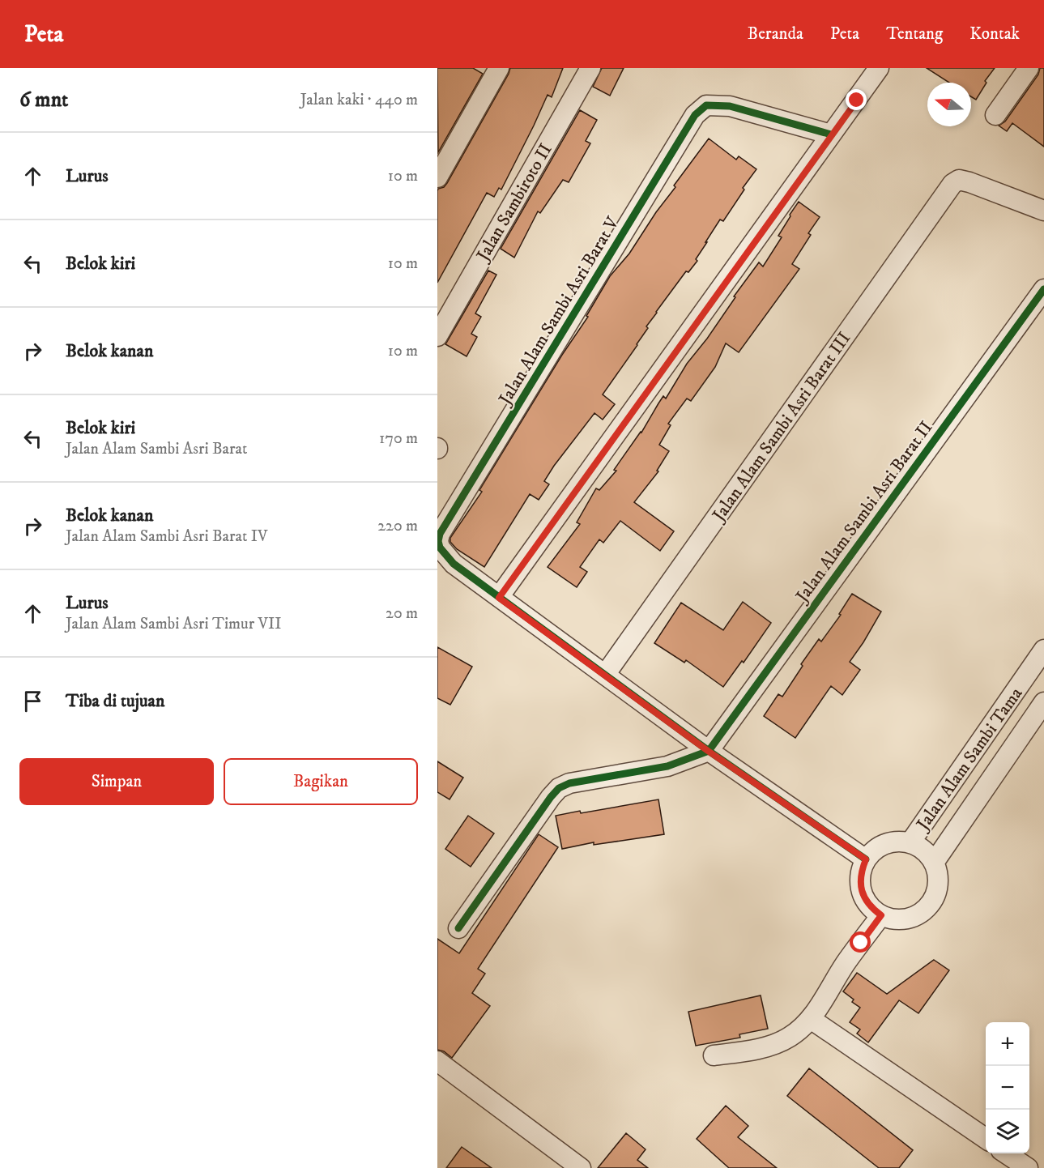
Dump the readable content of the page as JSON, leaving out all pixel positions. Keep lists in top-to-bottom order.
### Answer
{
  "streets": {
    "street": [
      "Jalan Sambiroto II",
      "Jalan Alam Sambi Asri Barat V",
      "Jalan Alam Sambi Asri Barat III",
      "Jalan Alam Sambi Asri Barat II",
      "Jalan Alam Sambi Tama"
    ]
  },
  "north": "left",
  "page": {
    "header": "Peta",
    "nav": [
      "Beranda",
      "Peta",
      "Tentang",
      "Kontak"
    ],
    "heading": ["6 mnt", "Jalan kaki · 440 m"],
    "list": [
      ["Lurus", "10 m"],
      ["Belok kiri", "10 m"],
      ["Belok kanan", "10 m"],
      ["Belok kiri", "Jalan Alam Sambi Asri Barat", "170 m"],
      ["Belok kanan", "Jalan Alam Sambi Asri Barat IV", "220 m"],
      ["Lurus", "Jalan Alam Sambi Asri Timur VII", "20 m"],
      "Tiba di tujuan"
    ],
    "buttons": ["Simpan", "Bagikan"],
    "map_buttons": ["+", "−"]
  }
}
